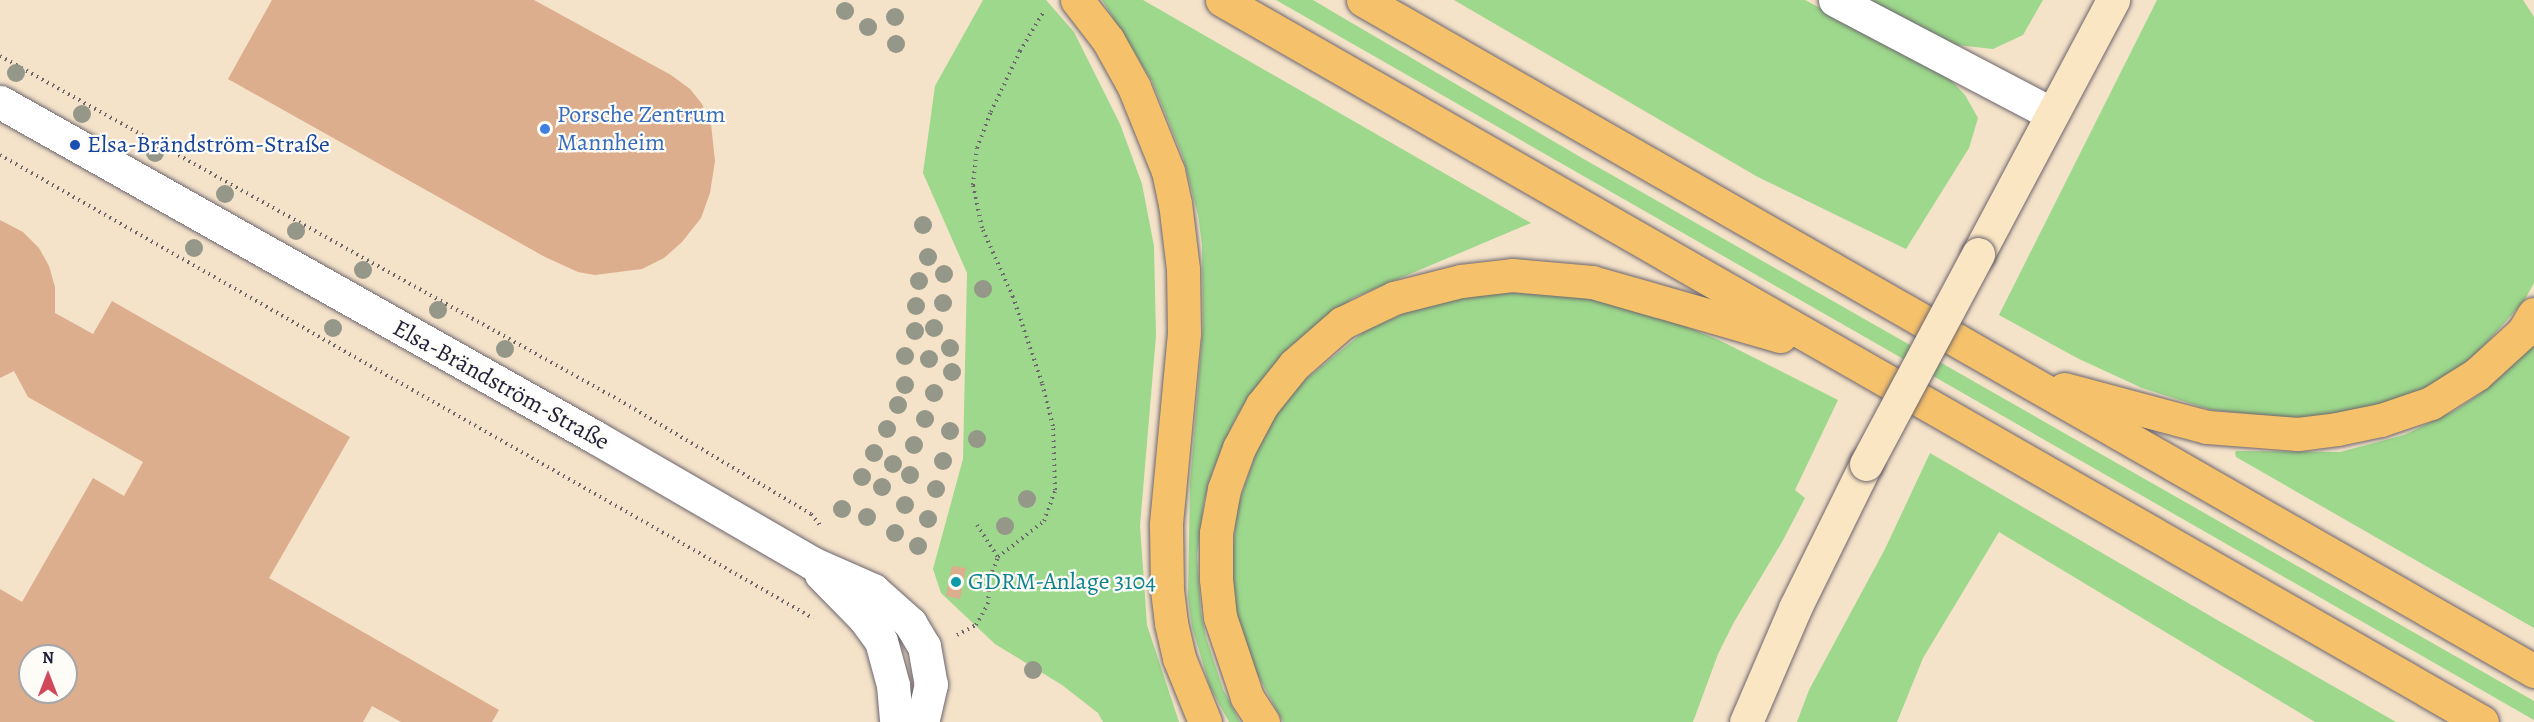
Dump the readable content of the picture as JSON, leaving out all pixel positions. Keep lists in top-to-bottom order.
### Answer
{
  "streets": {
    "street": ["Elsa-Brändström-Straße"]
  },
  "places": ["Porsche Zentrum Mannheim", "Elsa-Brändström-Straße", "GDRM-Anlage 3104"],
  "north": "top"
}
